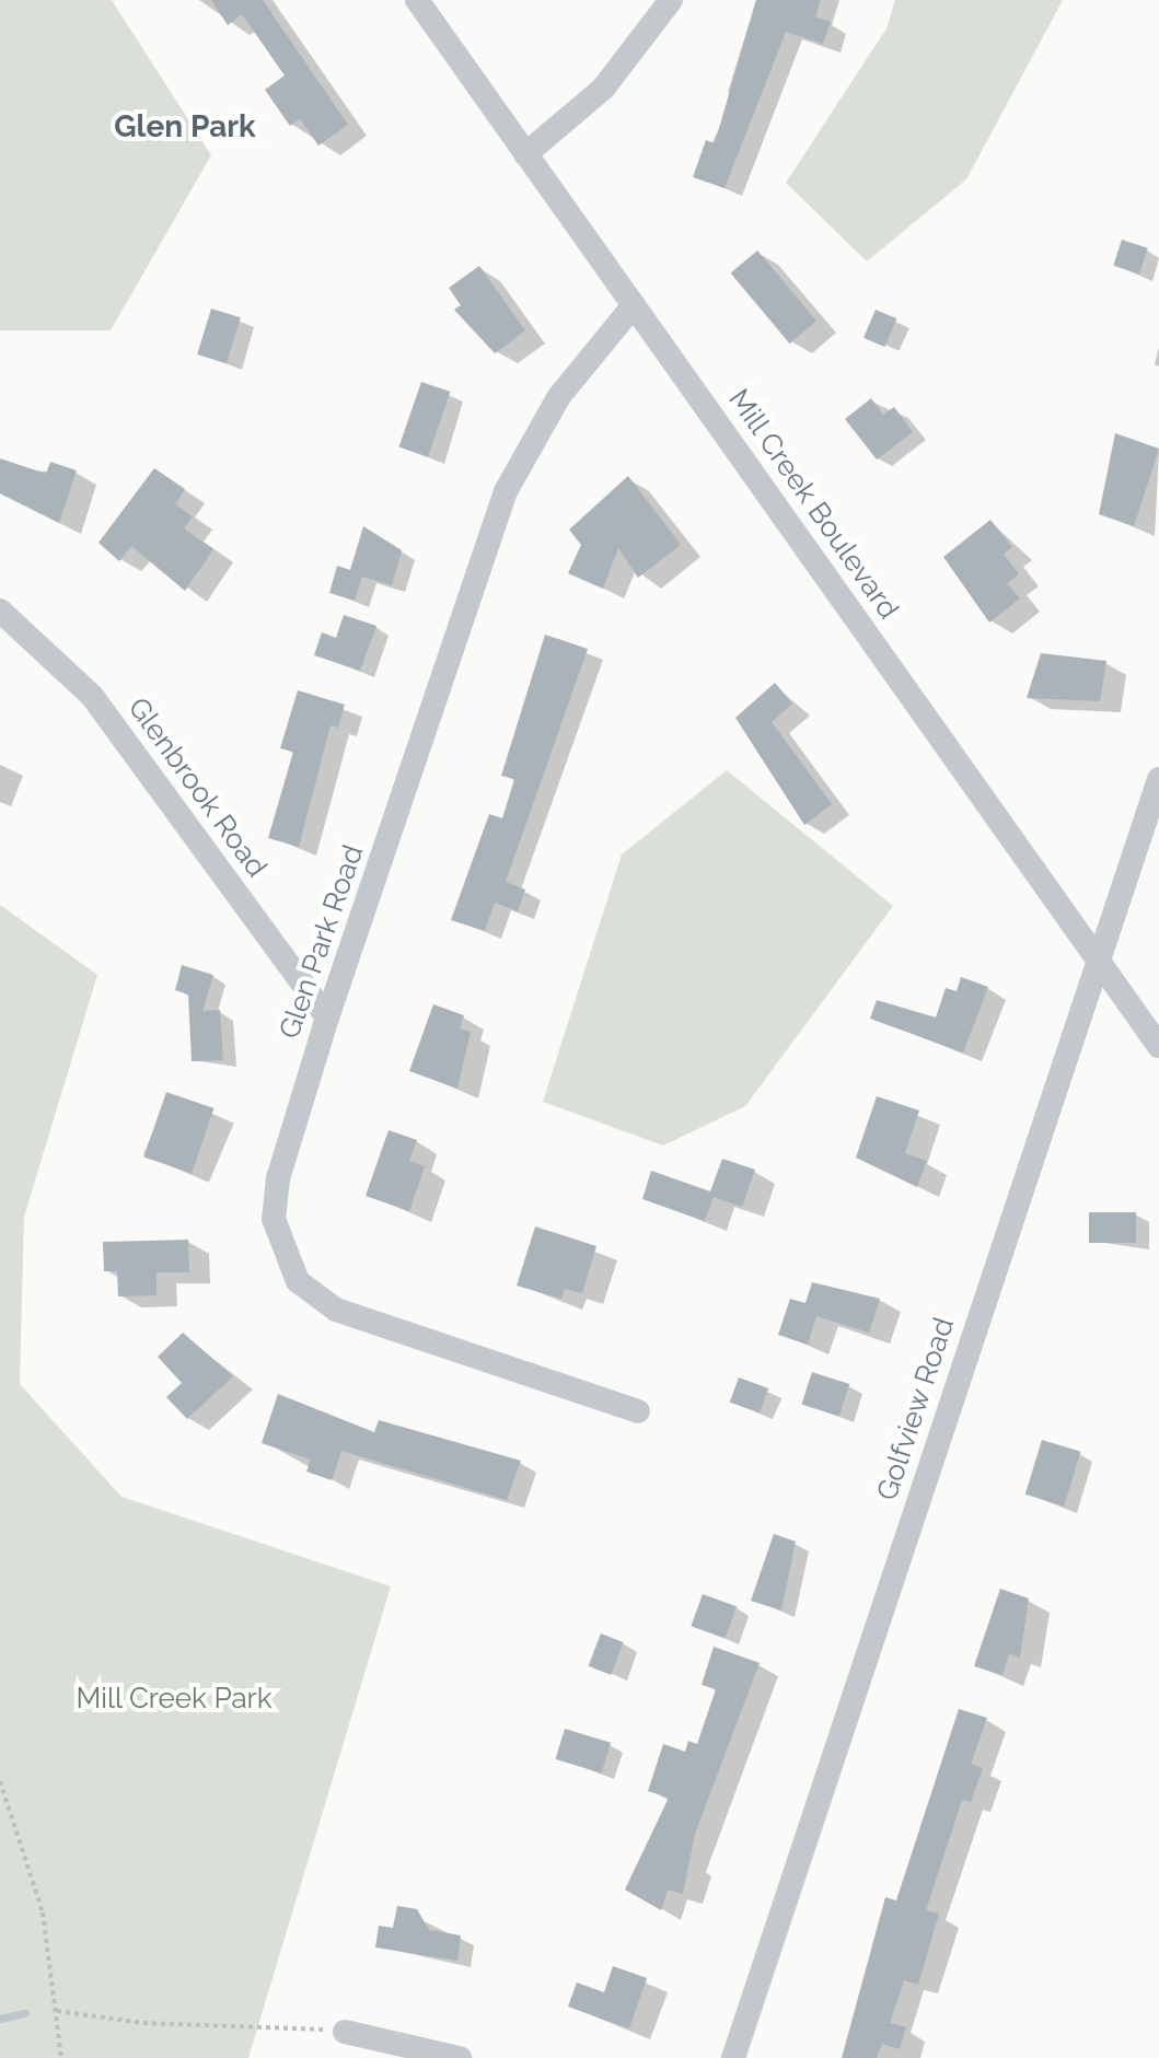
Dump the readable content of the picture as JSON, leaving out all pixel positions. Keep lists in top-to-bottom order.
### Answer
{
  "streets": {
    "street": [
      "Mill Creek Boulevard",
      "Glenbrook Road",
      "Glen Park Road",
      "Golfview Road"
    ]
  },
  "crossings": [
    ["Mill Creek Boulevard", "Glen Park Road"],
    ["Mill Creek Boulevard", "Golfview Road"],
    ["Glenbrook Road", "Glen Park Road"]
  ],
  "districts": ["Glen Park"],
  "parks": ["Mill Creek Park"]
}
